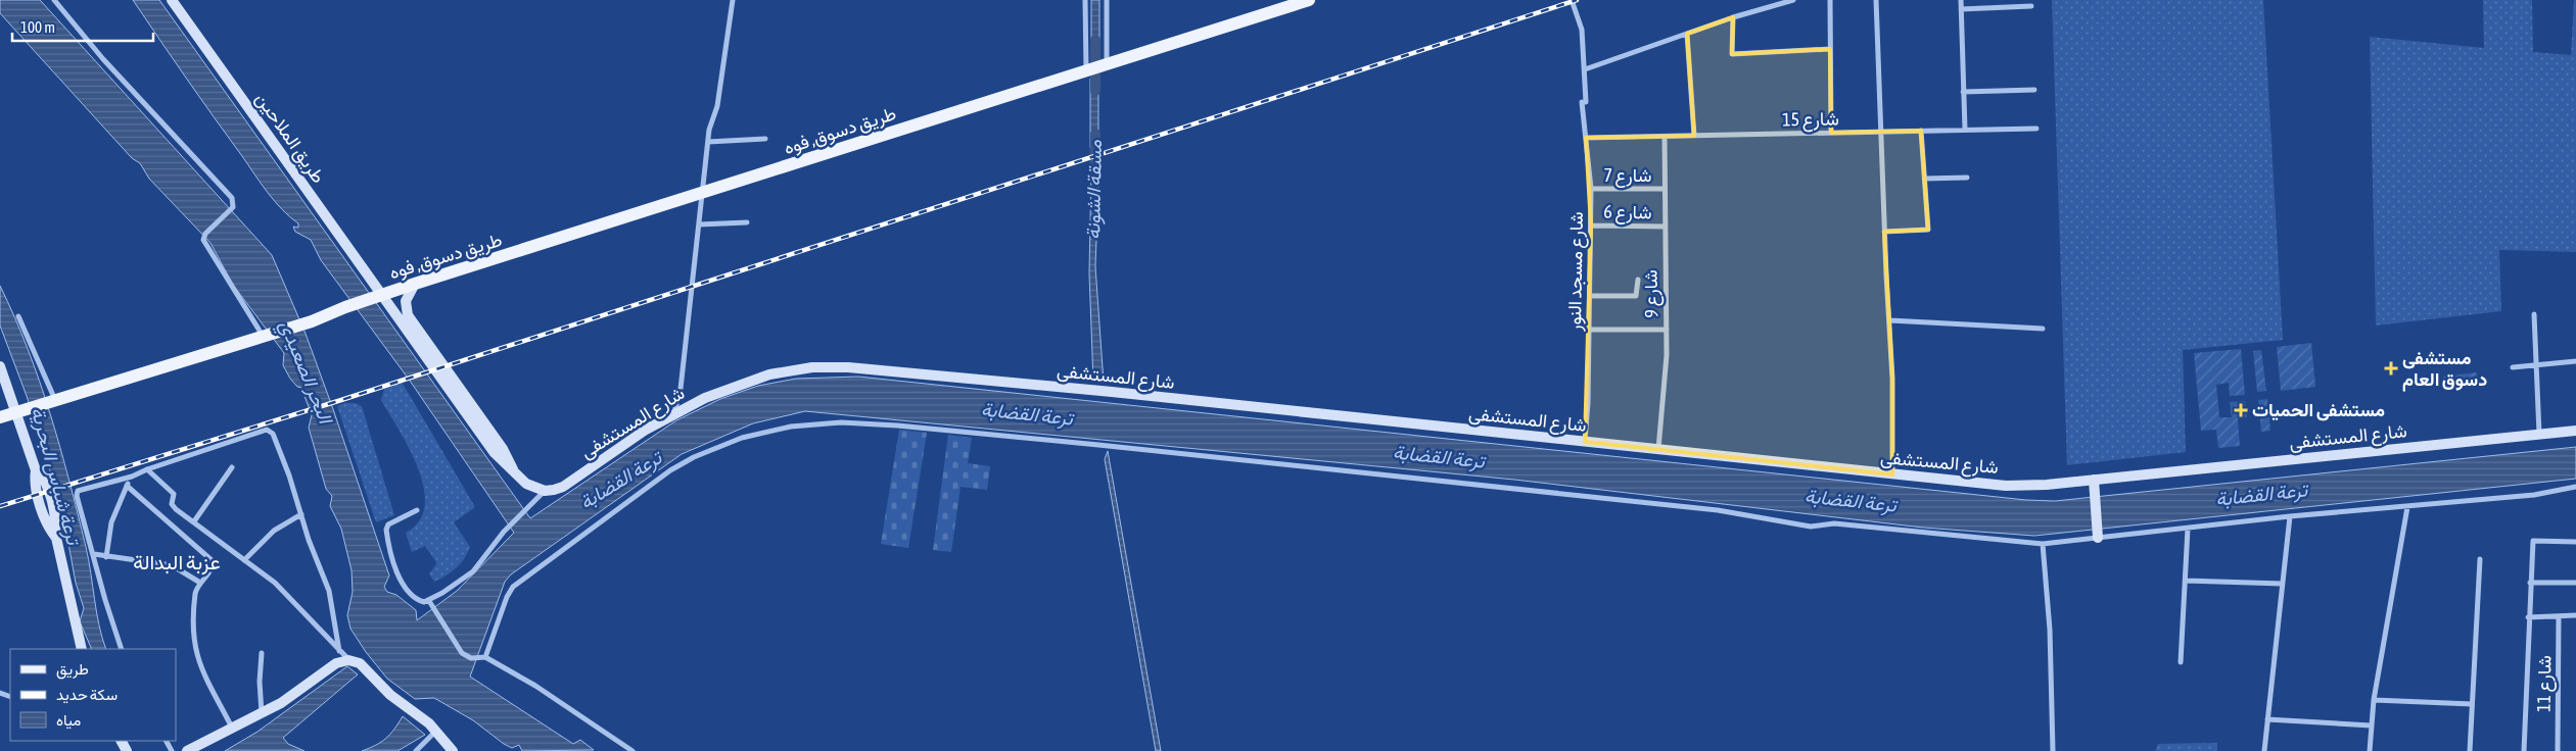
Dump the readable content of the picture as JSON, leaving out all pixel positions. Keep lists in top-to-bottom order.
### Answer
{
  "streets": {
    "main road": ["طريق دسوق, فوه", "طريق الملاحين", "شارع المستشفى"],
    "street": [
      "شارع 15",
      "شارع 7",
      "شارع 6",
      "شارع مسجد النور",
      "شارع 9",
      "شارع 11"
    ]
  },
  "crossings": [
    ["شارع 15", "شارع مسجد النور"],
    ["شارع 15", "شارع 9"],
    ["طريق دسوق, فوه", "طريق الملاحين"],
    ["شارع 7", "شارع مسجد النور"],
    ["شارع 7", "شارع 9"],
    ["شارع 6", "شارع مسجد النور"],
    ["شارع 6", "شارع 9"],
    ["شارع مسجد النور", "شارع المستشفى"],
    ["شارع 9", "شارع المستشفى"]
  ],
  "districts": ["عزبة البدالة"],
  "water": [
    "مسقة الشونة",
    "البحر الصعيدي",
    "ترعة القضابة",
    "ترعة شباس البحرية"
  ],
  "places": {
    "health": ["مستشفى دسوق العام", "مستشفى الحميات"]
  },
  "legend": ["طريق", "سكة حديد", "مياه"],
  "scale_bar": "100 m"
}
